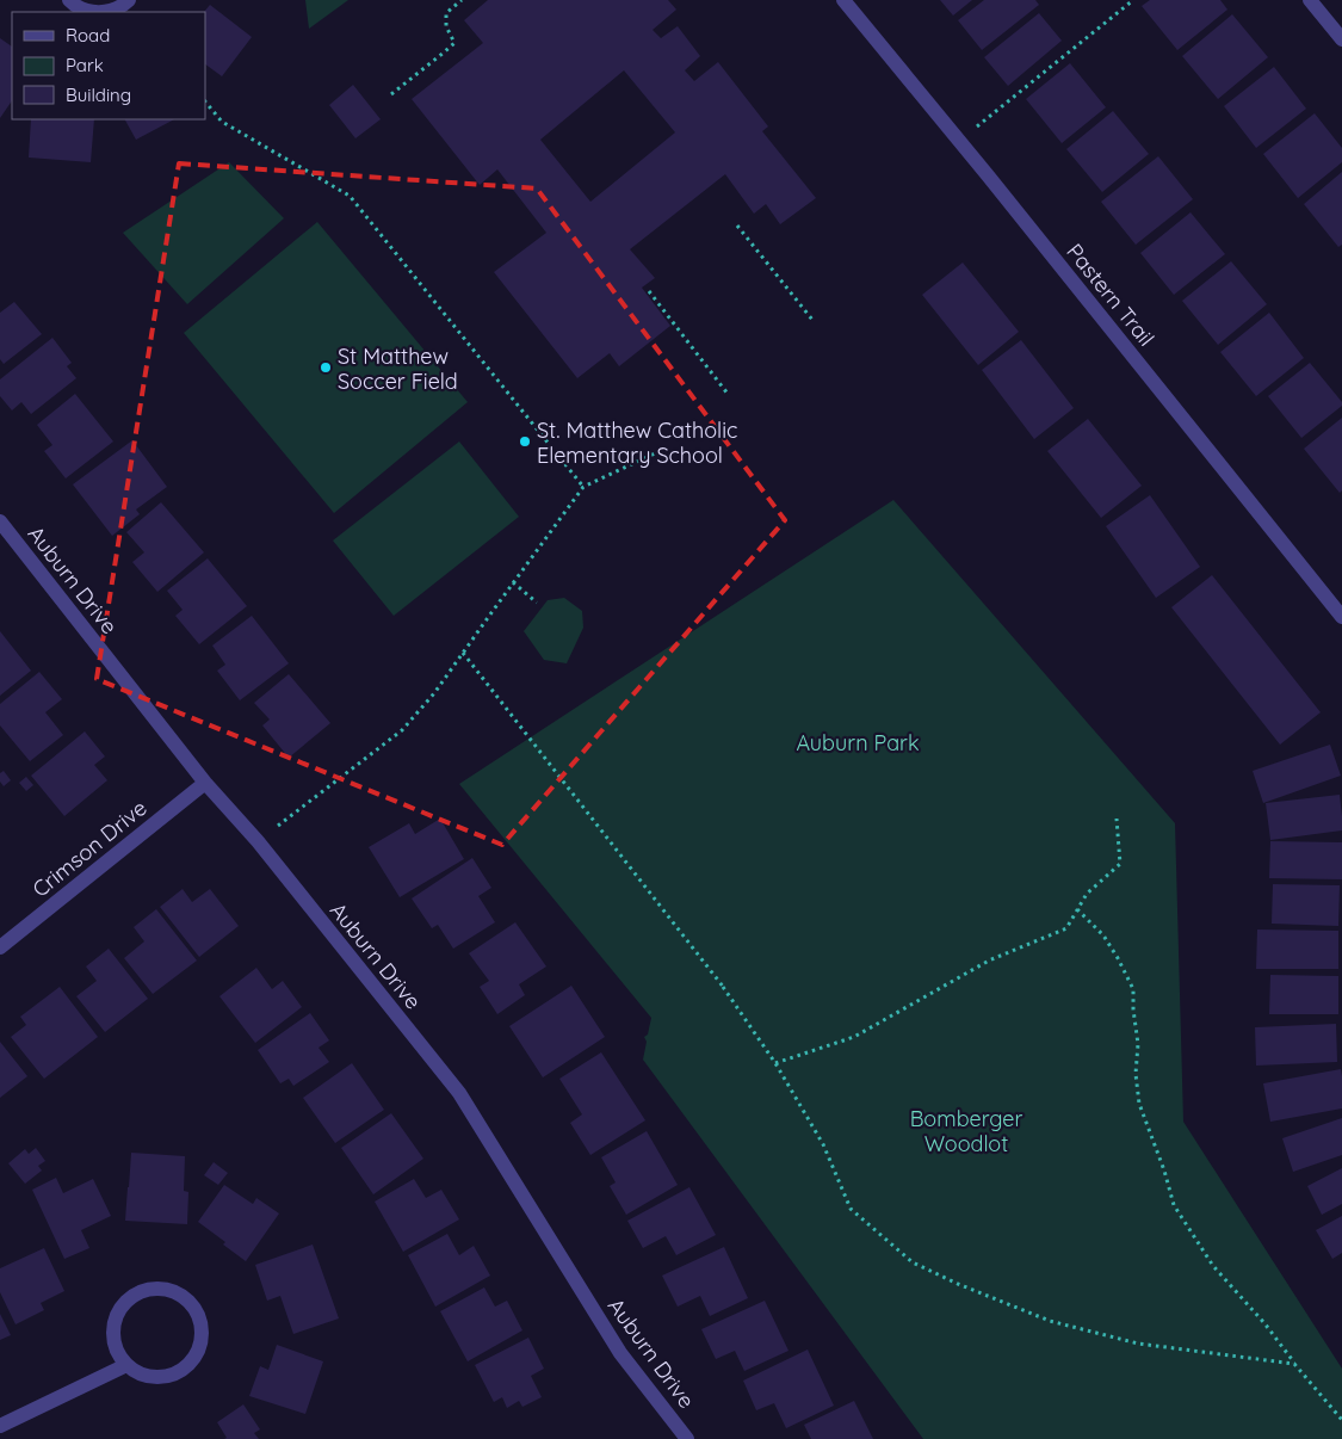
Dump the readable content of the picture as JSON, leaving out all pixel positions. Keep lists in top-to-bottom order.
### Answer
{
  "streets": {
    "street": ["Pastern Trail", "Auburn Drive", "Crimson Drive"]
  },
  "crossings": [
    ["Auburn Drive", "Crimson Drive"]
  ],
  "parks": ["Auburn Park", "Bomberger Woodlot"],
  "places": ["St Matthew Soccer Field", "St. Matthew Catholic Elementary School"],
  "legend": ["Road", "Park", "Building"]
}
